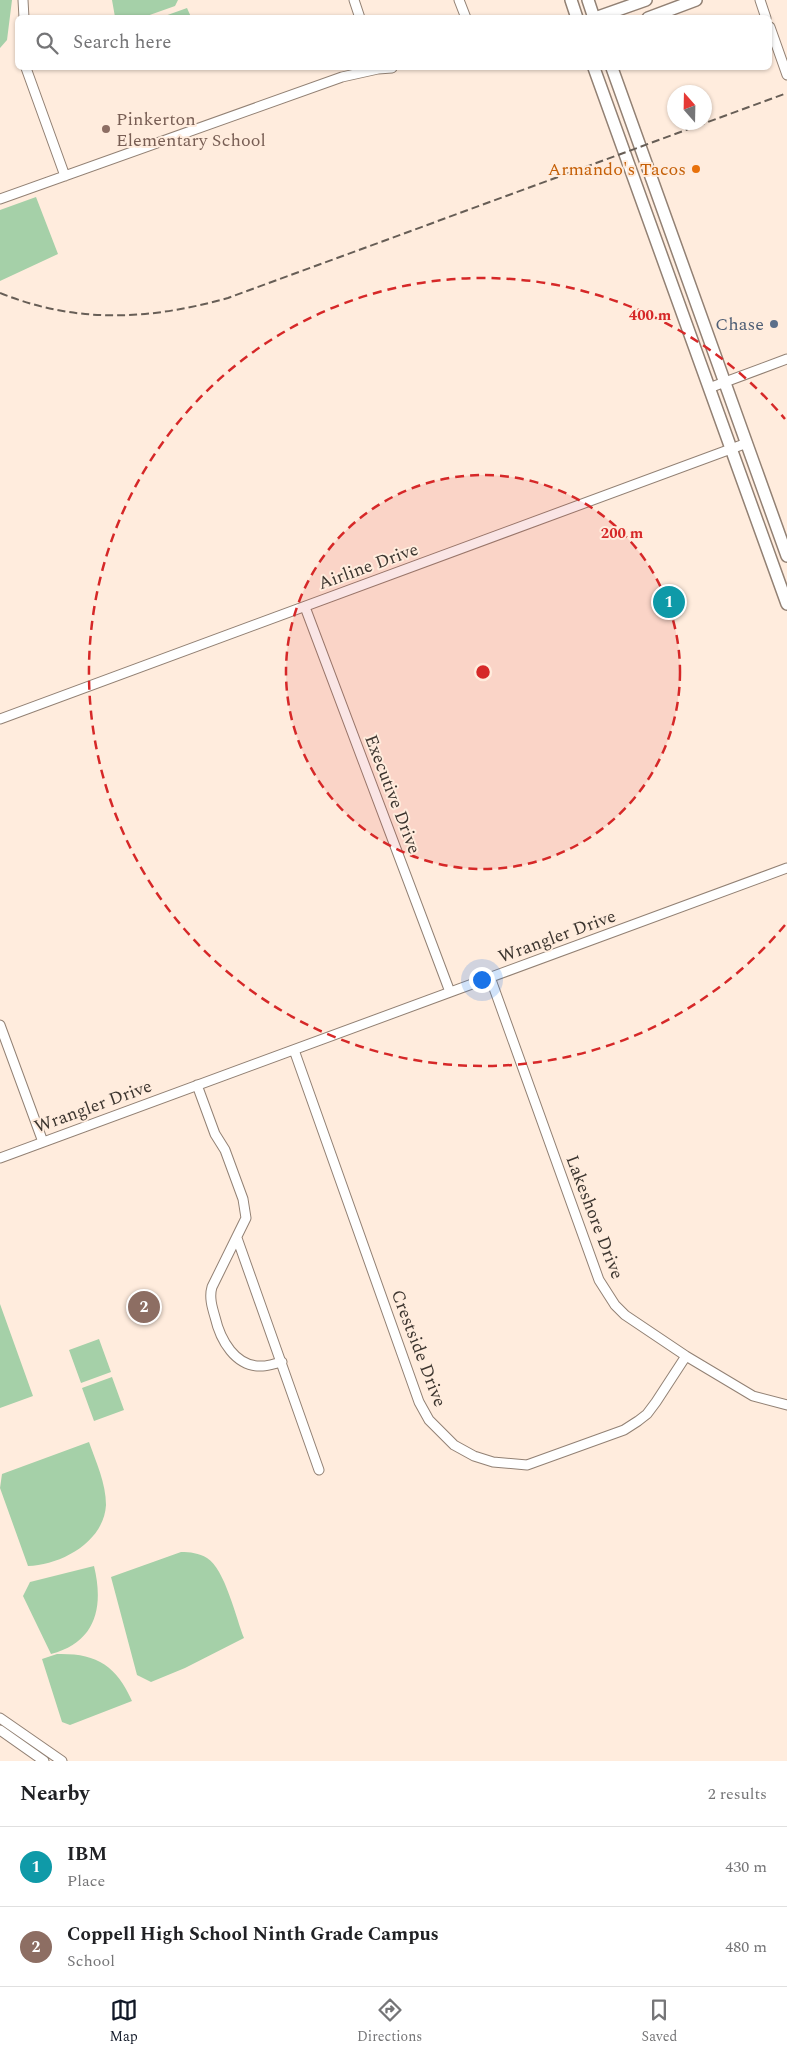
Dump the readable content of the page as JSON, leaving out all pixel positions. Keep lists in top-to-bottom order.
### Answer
{
  "streets": {
    "street": [
      "Airline Drive",
      "Executive Drive",
      "Wrangler Drive",
      "Lakeshore Drive",
      "Crestside Drive"
    ]
  },
  "crossings": [
    ["Airline Drive", "Executive Drive"],
    ["Executive Drive", "Wrangler Drive"],
    ["Wrangler Drive", "Lakeshore Drive"],
    ["Wrangler Drive", "Crestside Drive"],
    ["Lakeshore Drive", "Crestside Drive"]
  ],
  "places": ["Pinkerton Elementary School", "Armando's Tacos", "Chase"],
  "north": "top",
  "page": {
    "search": "Search here",
    "pins": ["1", "2"],
    "heading": ["Nearby", "2 results"],
    "list": [
      {
        "mark": "1",
        "name": "IBM",
        "note": "Place",
        "value": "430 m"
      },
      {
        "mark": "2",
        "name": "Coppell High School Ninth Grade Campus",
        "note": "School",
        "value": "480 m"
      }
    ],
    "nav": ["Map", "Directions", "Saved"]
  },
  "rings": ["400 m", "200 m"]
}
